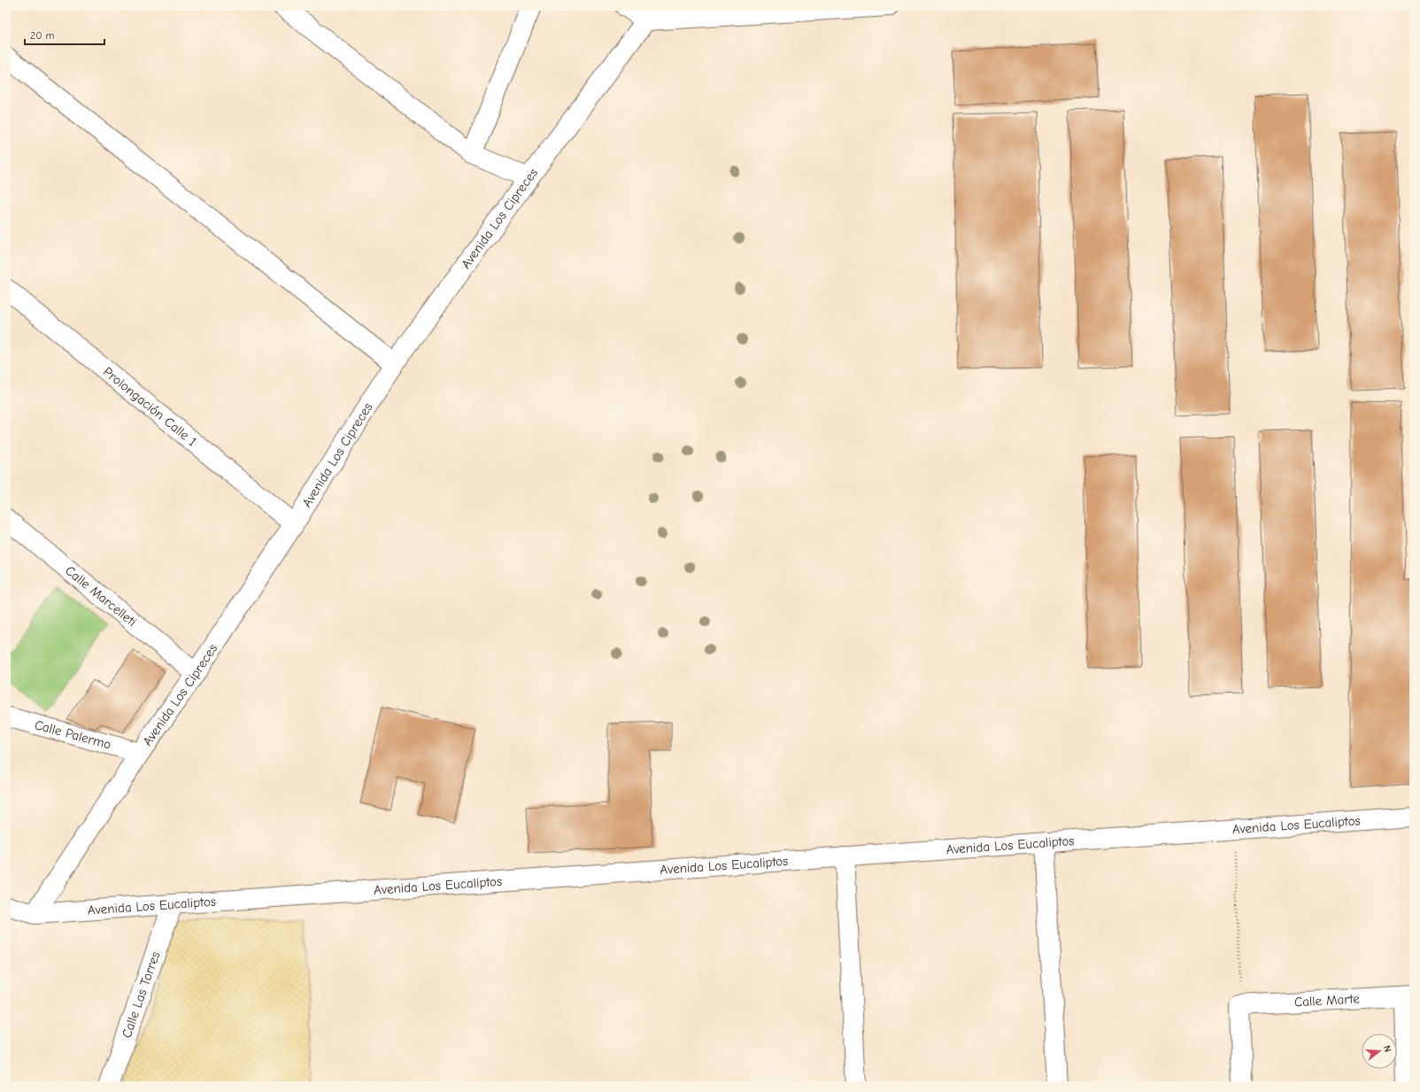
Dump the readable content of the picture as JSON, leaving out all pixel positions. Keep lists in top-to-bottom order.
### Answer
{
  "streets": {
    "street": [
      "Avenida Los Cipreces",
      "Prolongación Calle 1",
      "Calle Marcelleti",
      "Calle Palermo",
      "Avenida Los Eucaliptos",
      "Calle Las Torres",
      "Calle Marte"
    ]
  },
  "crossings": [
    ["Avenida Los Cipreces", "Prolongación Calle 1"],
    ["Avenida Los Cipreces", "Calle Marcelleti"],
    ["Avenida Los Cipreces", "Calle Palermo"],
    ["Avenida Los Cipreces", "Avenida Los Eucaliptos"],
    ["Avenida Los Eucaliptos", "Calle Las Torres"]
  ],
  "scale_bar": "20 m",
  "north": "right"
}
